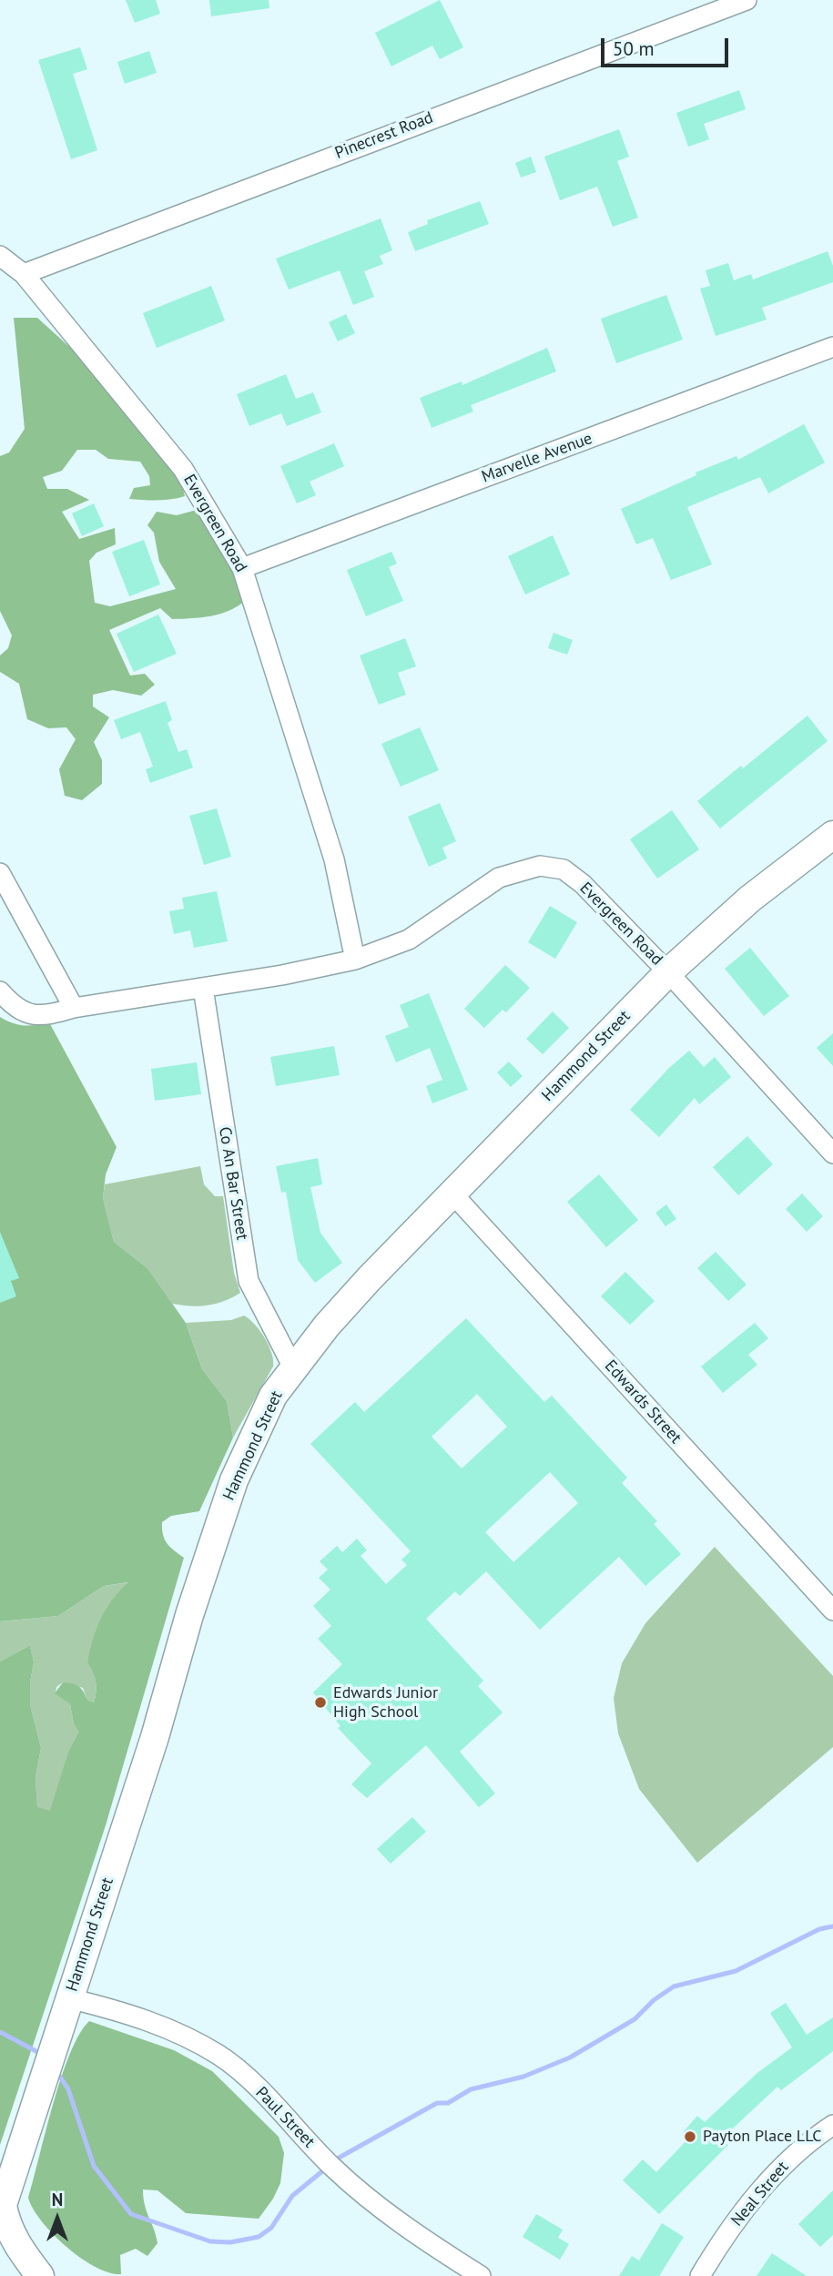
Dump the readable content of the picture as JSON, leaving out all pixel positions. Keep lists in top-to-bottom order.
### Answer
{
  "streets": {
    "street": [
      "Pinecrest Road",
      "Marvelle Avenue",
      "Evergreen Road",
      "Hammond Street",
      "Co An Bar Street",
      "Edwards Street",
      "Paul Street",
      "Neal Street"
    ]
  },
  "crossings": [
    ["Pinecrest Road", "Evergreen Road"],
    ["Marvelle Avenue", "Evergreen Road"],
    ["Evergreen Road", "Hammond Street"],
    ["Evergreen Road", "Co An Bar Street"],
    ["Hammond Street", "Co An Bar Street"],
    ["Hammond Street", "Edwards Street"],
    ["Hammond Street", "Paul Street"]
  ],
  "places": ["Edwards Junior High School", "Payton Place LLC"],
  "scale_bar": "50 m",
  "north": "top"
}
